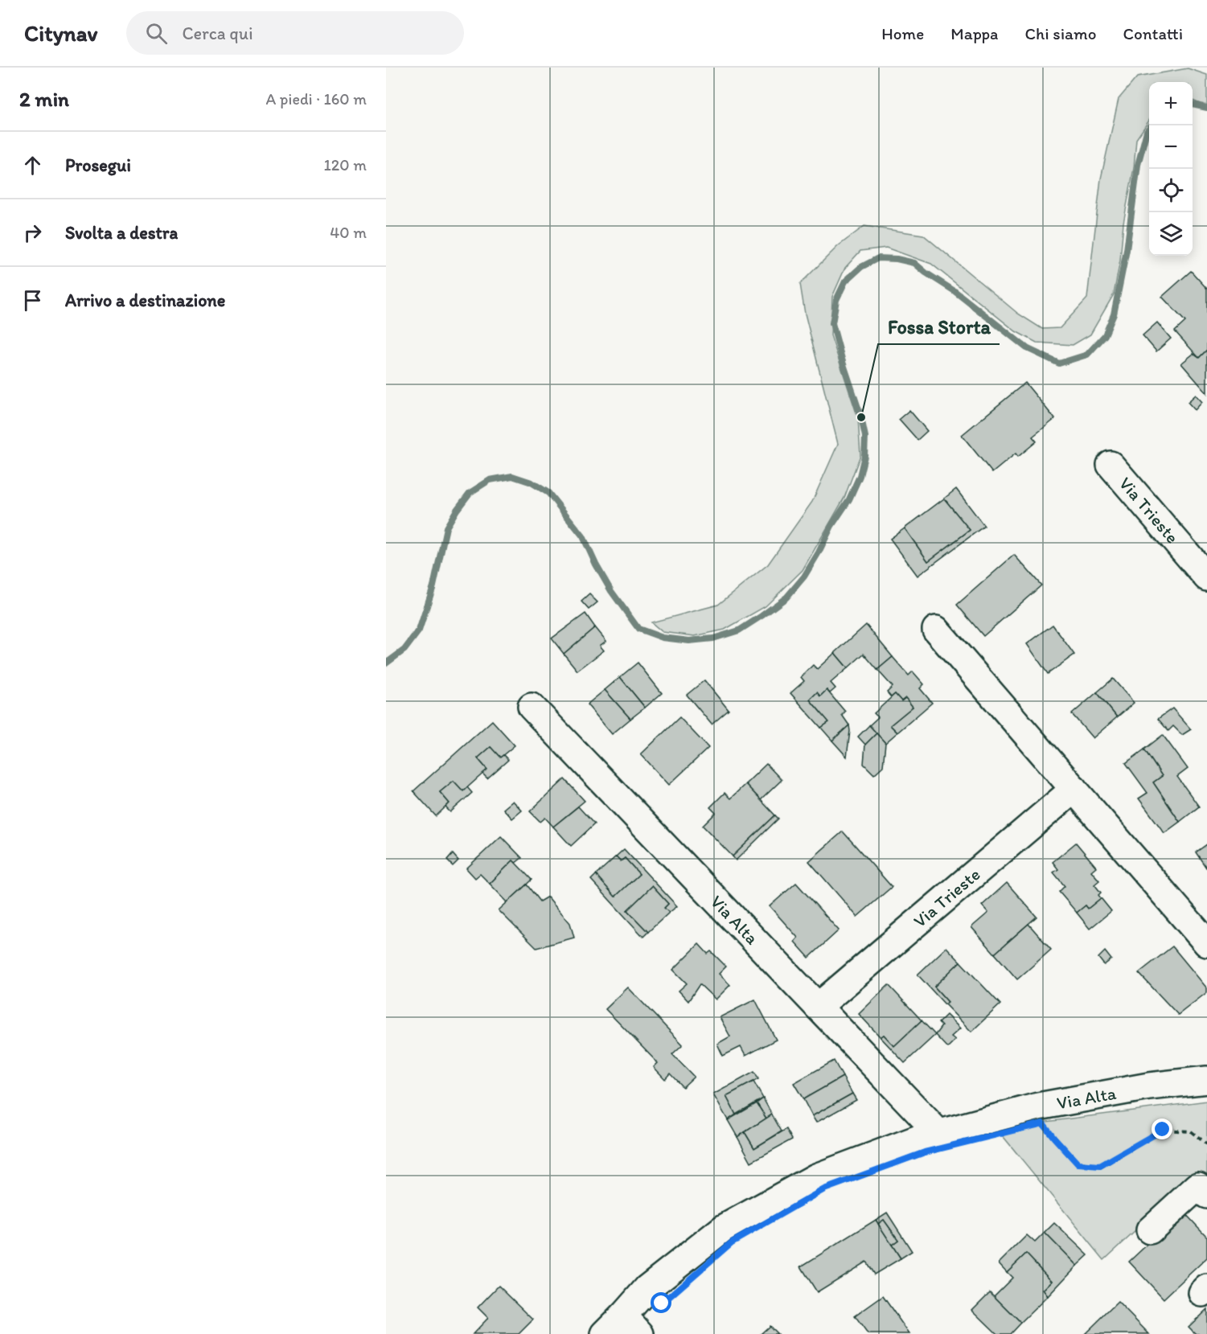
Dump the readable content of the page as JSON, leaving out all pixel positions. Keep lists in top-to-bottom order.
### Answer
{
  "streets": {
    "main road": ["Via Trieste", "Via Alta"]
  },
  "crossings": [
    ["Via Trieste", "Via Alta"]
  ],
  "places": ["Fossa Storta"],
  "page": {
    "header": "Citynav",
    "search": "Cerca qui",
    "nav": [
      "Home",
      "Mappa",
      "Chi siamo",
      "Contatti"
    ],
    "heading": ["2 min", "A piedi · 160 m"],
    "map_buttons": ["+", "−"],
    "list": [
      ["Prosegui", "120 m"],
      ["Svolta a destra", "40 m"],
      "Arrivo a destinazione"
    ]
  }
}
